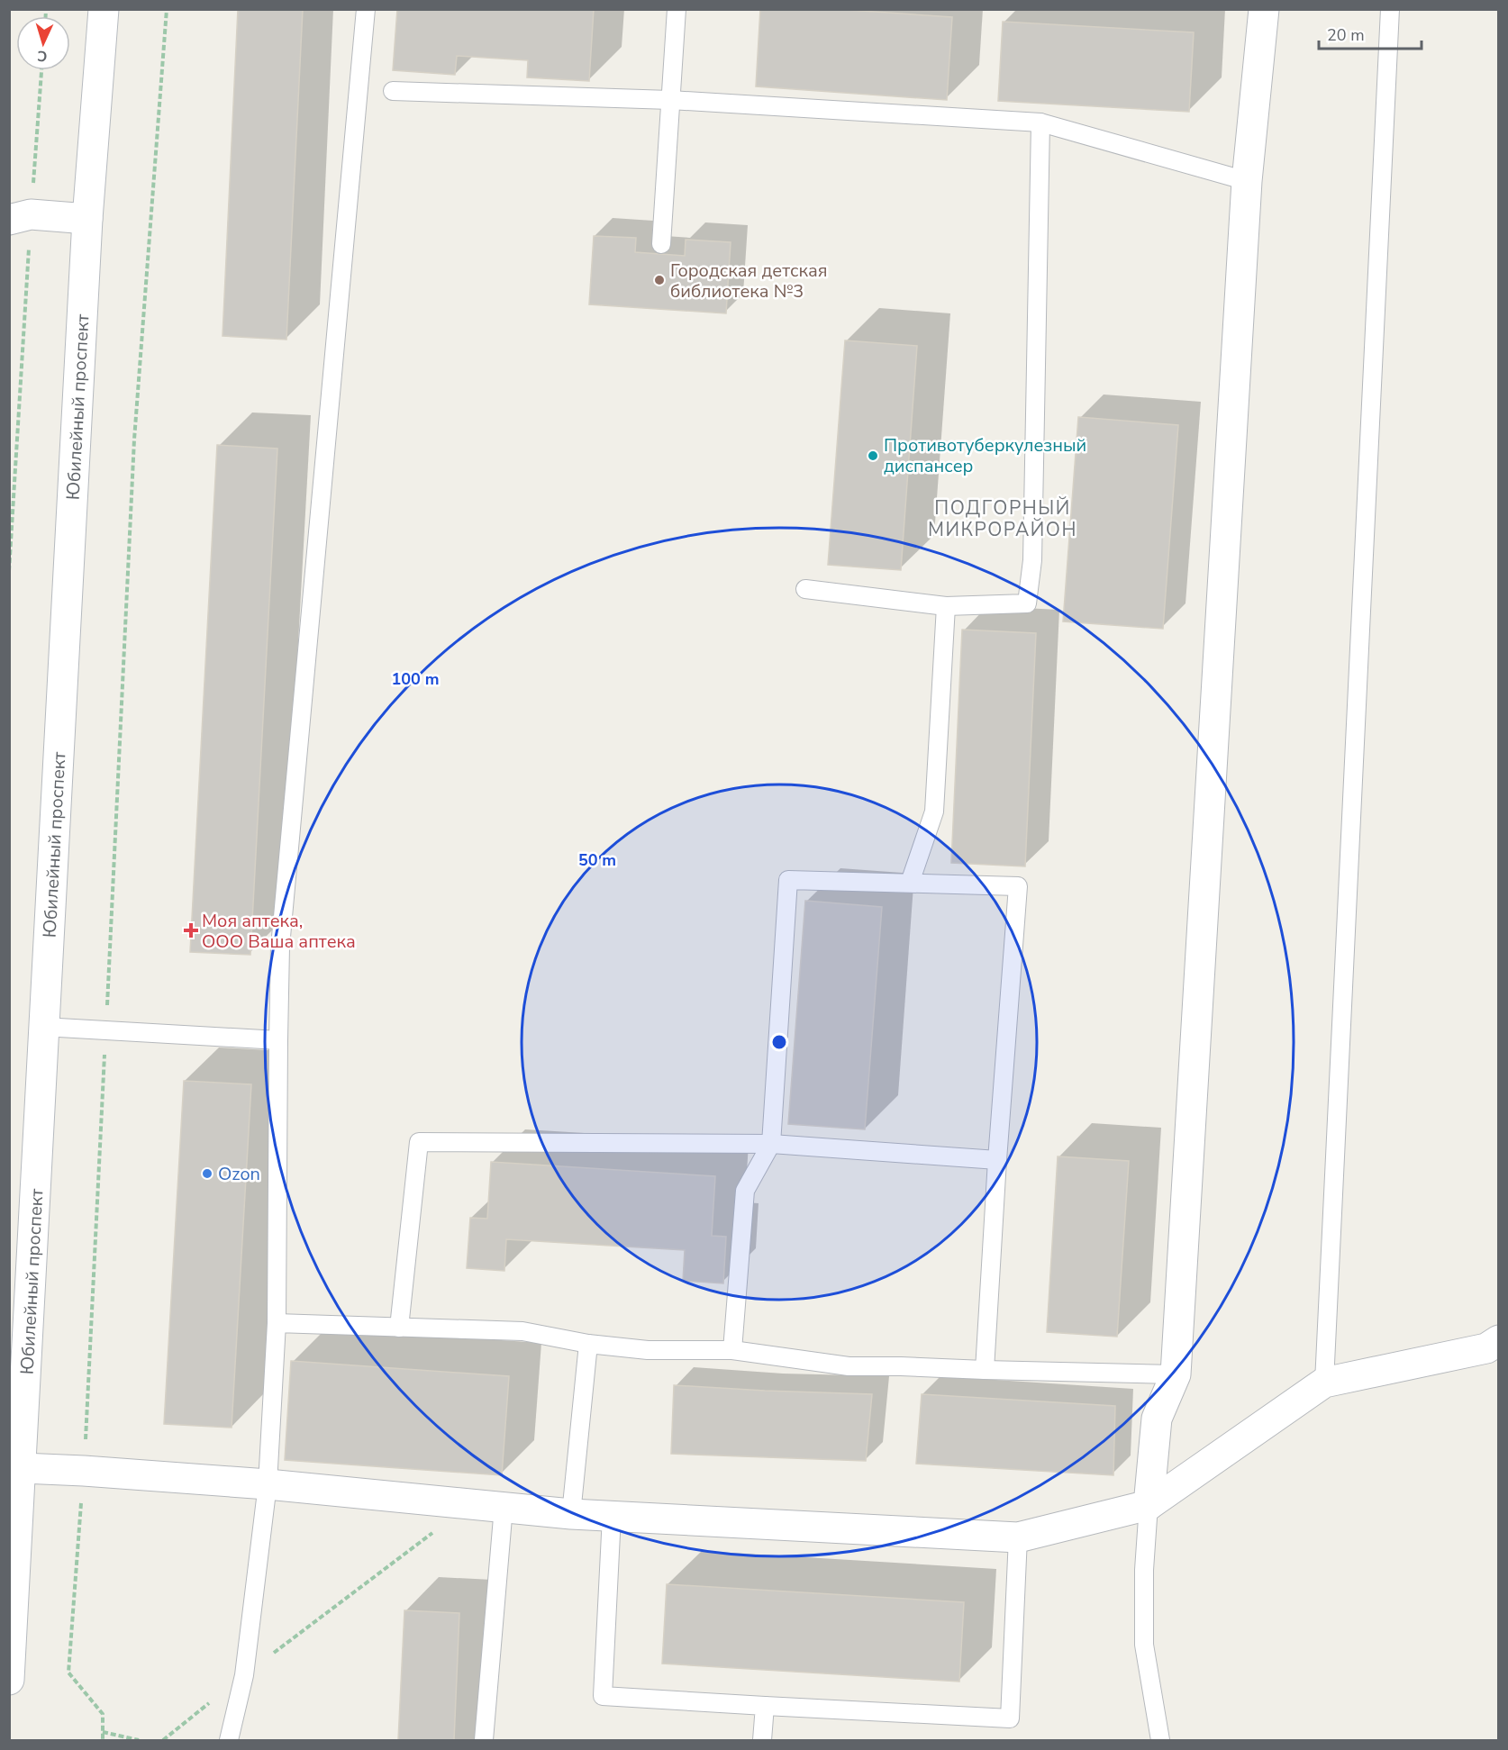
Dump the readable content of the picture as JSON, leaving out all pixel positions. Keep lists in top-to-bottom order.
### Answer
{
  "streets": {
    "street": ["Юбилейный проспект"]
  },
  "districts": ["ПОДГОРНЫЙ МИКРОРАЙОН"],
  "places": {
    "other": ["Городская детская библиотека №3", "Противотуберкулезный диспансер", "Ozon"],
    "health": ["Моя аптека, ООО Ваша аптека"]
  },
  "scale_bar": "20 m",
  "north": "bottom",
  "rings": ["100 m", "50 m"]
}
